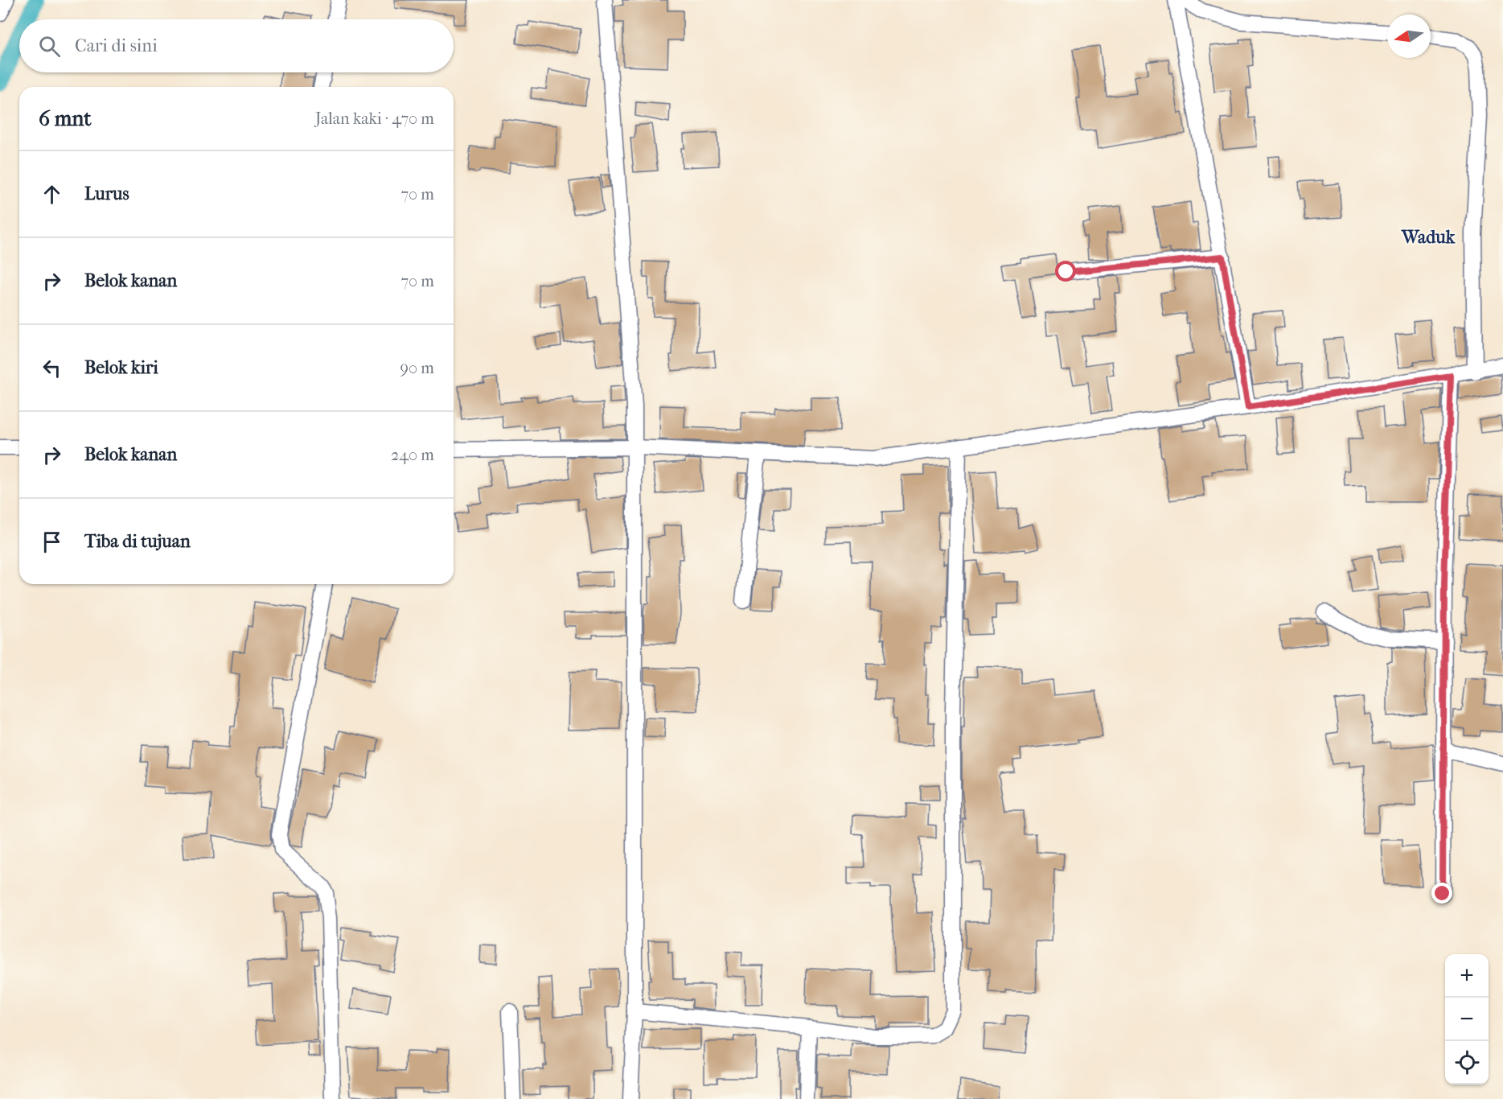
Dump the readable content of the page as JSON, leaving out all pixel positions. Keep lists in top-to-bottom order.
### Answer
{
  "districts": ["Waduk"],
  "north": "left",
  "page": {
    "search": "Cari di sini",
    "heading": ["6 mnt", "Jalan kaki · 470 m"],
    "list": [
      ["Lurus", "70 m"],
      ["Belok kanan", "70 m"],
      ["Belok kiri", "90 m"],
      ["Belok kanan", "240 m"],
      "Tiba di tujuan"
    ],
    "map_buttons": ["+", "−"]
  }
}
